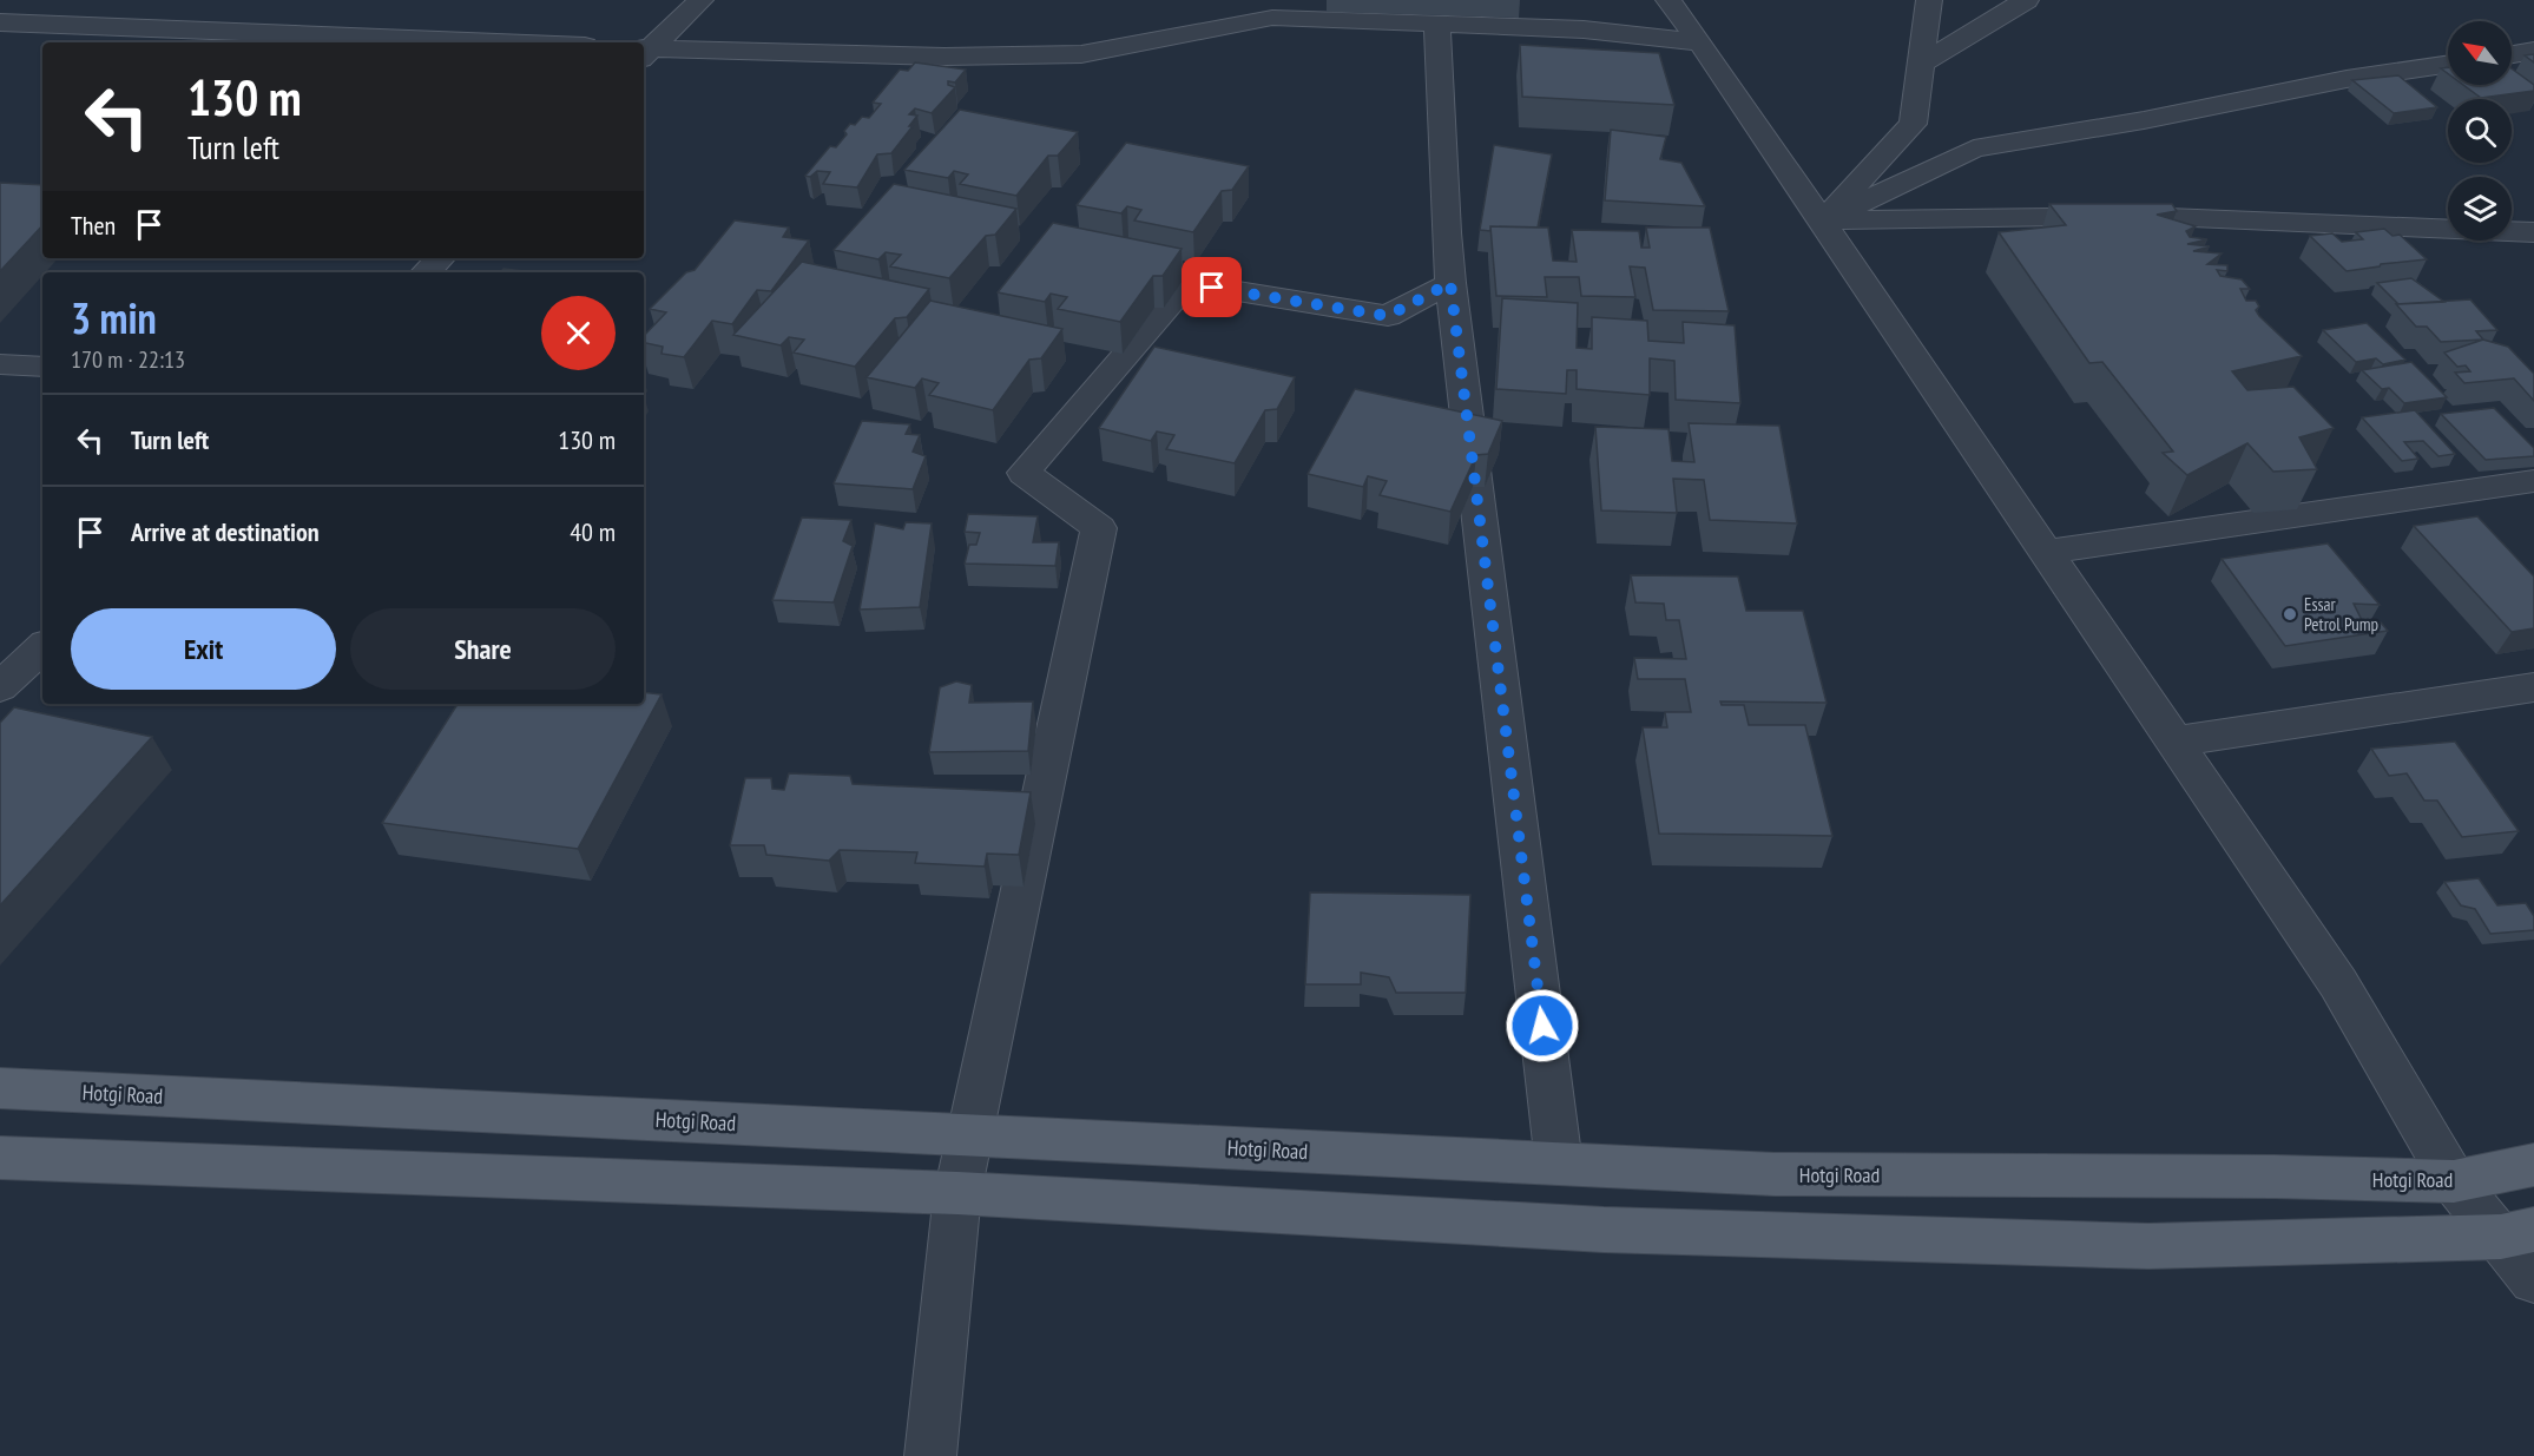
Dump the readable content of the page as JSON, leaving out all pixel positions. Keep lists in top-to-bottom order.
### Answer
{
  "streets": {
    "main road": ["Hotgi Road"]
  },
  "places": ["Essar Petrol Pump"],
  "north": "top left",
  "page": {
    "turn": ["130 m", "Turn left"],
    "then": "Then",
    "heading": ["3 min", "170 m · 22:13"],
    "list": [
      {
        "name": "Turn left",
        "value": "130 m"
      },
      {
        "name": "Arrive at destination",
        "value": "40 m"
      }
    ],
    "buttons": ["Exit", "Share"]
  }
}
